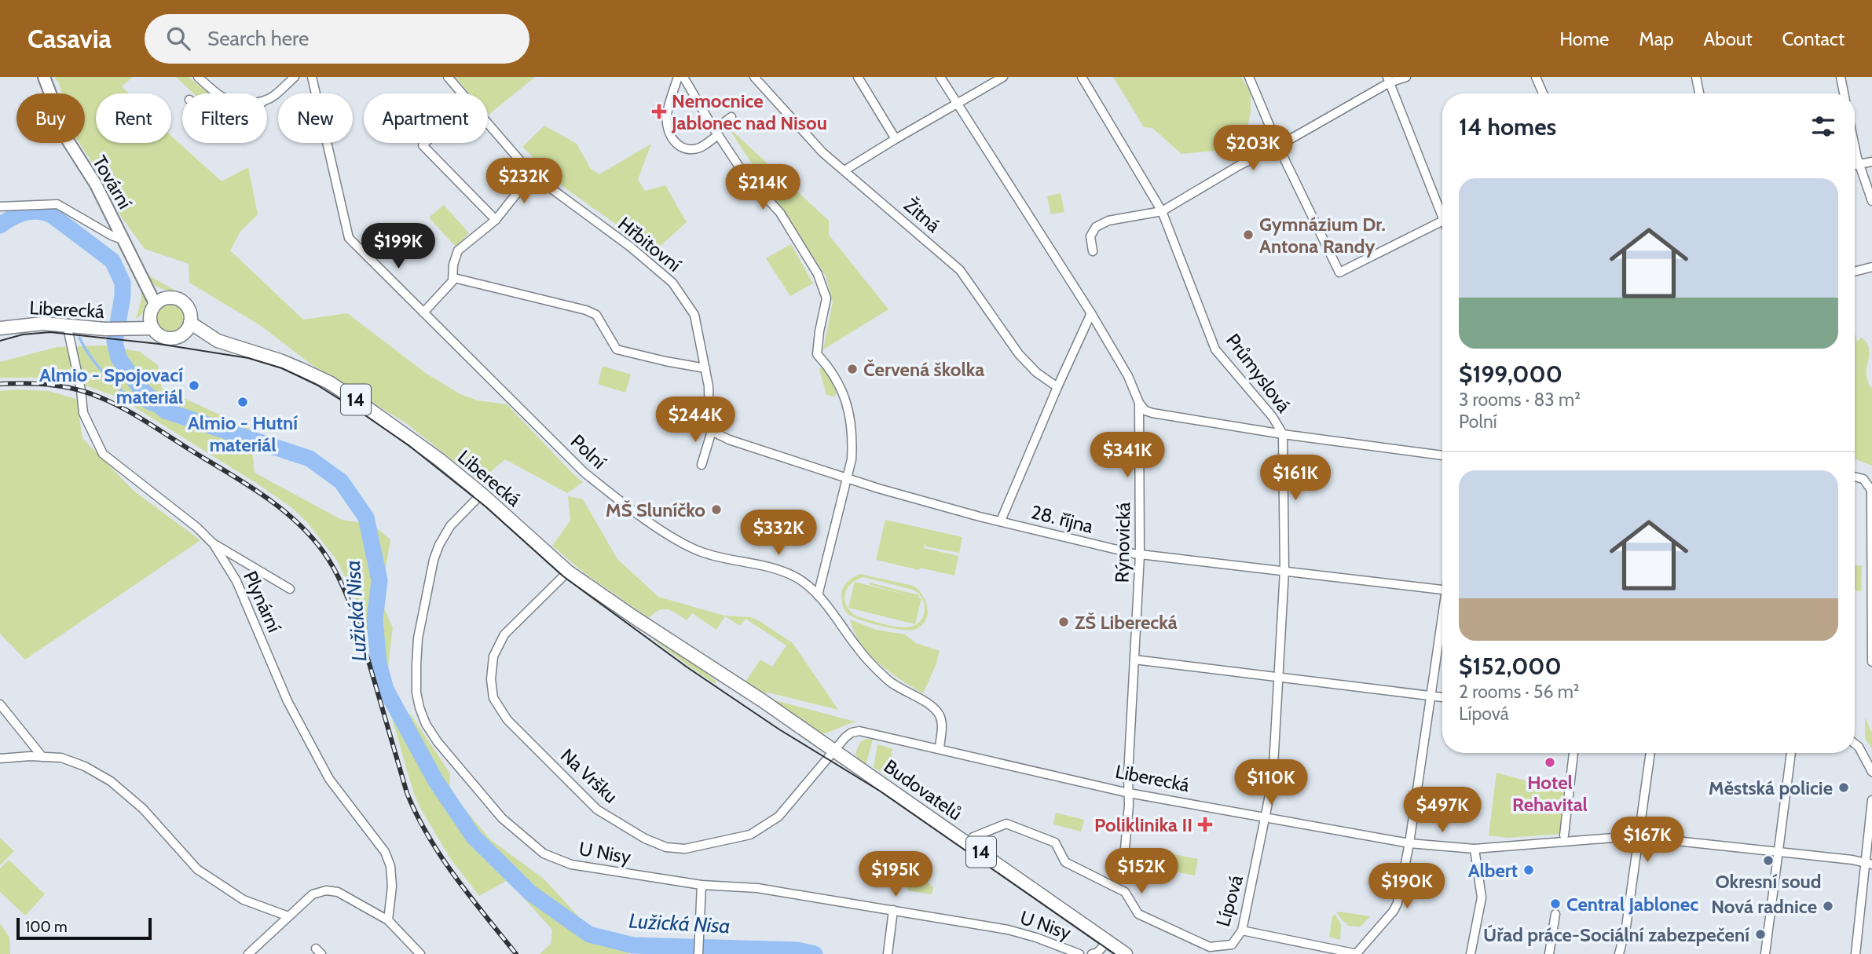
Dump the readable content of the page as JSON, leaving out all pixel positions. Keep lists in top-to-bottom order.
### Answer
{
  "streets": {
    "main road": ["Liberecká", "14", "Budovatelů"],
    "street": [
      "Tovární",
      "Žitná",
      "Hřbitovní",
      "Průmyslová",
      "Polní",
      "28. října",
      "Rýnovická",
      "Plynární",
      "Na Vršku",
      "U Nisy",
      "Lípová"
    ]
  },
  "crossings": [
    ["Tovární", "Liberecká"],
    ["Hřbitovní", "28. října"],
    ["Liberecká", "Průmyslová"],
    ["Liberecká", "Polní"],
    ["Liberecká", "Rýnovická"],
    ["Liberecká", "Plynární"],
    ["Liberecká", "Na Vršku"],
    ["Liberecká", "Budovatelů"],
    ["Liberecká", "U Nisy"],
    ["Liberecká", "Lípová"],
    ["Průmyslová", "28. října"],
    ["Průmyslová", "Lípová"],
    ["28. října", "Rýnovická"],
    ["Na Vršku", "Budovatelů"],
    ["Budovatelů", "U Nisy"],
    ["Budovatelů", "Lípová"]
  ],
  "water": ["Lužická Nisa"],
  "places": {
    "health": ["Nemocnice Jablonec nad Nisou", "Poliklinika II"],
    "other": [
      "Gymnázium Dr. Antona Randy",
      "Červená školka",
      "Almio - Spojovací materiál",
      "Almio - Hutní materiál",
      "MŠ Sluníčko",
      "ZŠ Liberecká",
      "Hotel Rehavital",
      "Městská policie",
      "Okresní soud",
      "Albert",
      "Central Jablonec",
      "Nová radnice",
      "Úřad práce-Sociální zabezpečení"
    ]
  },
  "scale_bar": "100 m",
  "page": {
    "header": "Casavia",
    "search": "Search here",
    "nav": [
      "Home",
      "Map",
      "About",
      "Contact"
    ],
    "chip": [
      "Buy",
      "Rent",
      "Filters",
      "New",
      "Apartment"
    ],
    "heading": "14 homes",
    "price": [
      "$203K",
      "$232K",
      "$214K",
      "$199K",
      "$244K",
      "$341K",
      "$161K",
      "$332K",
      "$110K",
      "$497K",
      "$167K",
      "$152K",
      "$195K",
      "$190K"
    ],
    "list": [
      {
        "name": "$199,000",
        "note": "3 rooms · 83 m² · Polní"
      },
      {
        "name": "$152,000",
        "note": "2 rooms · 56 m² · Lípová"
      }
    ],
    "scale": "100 m"
  }
}
